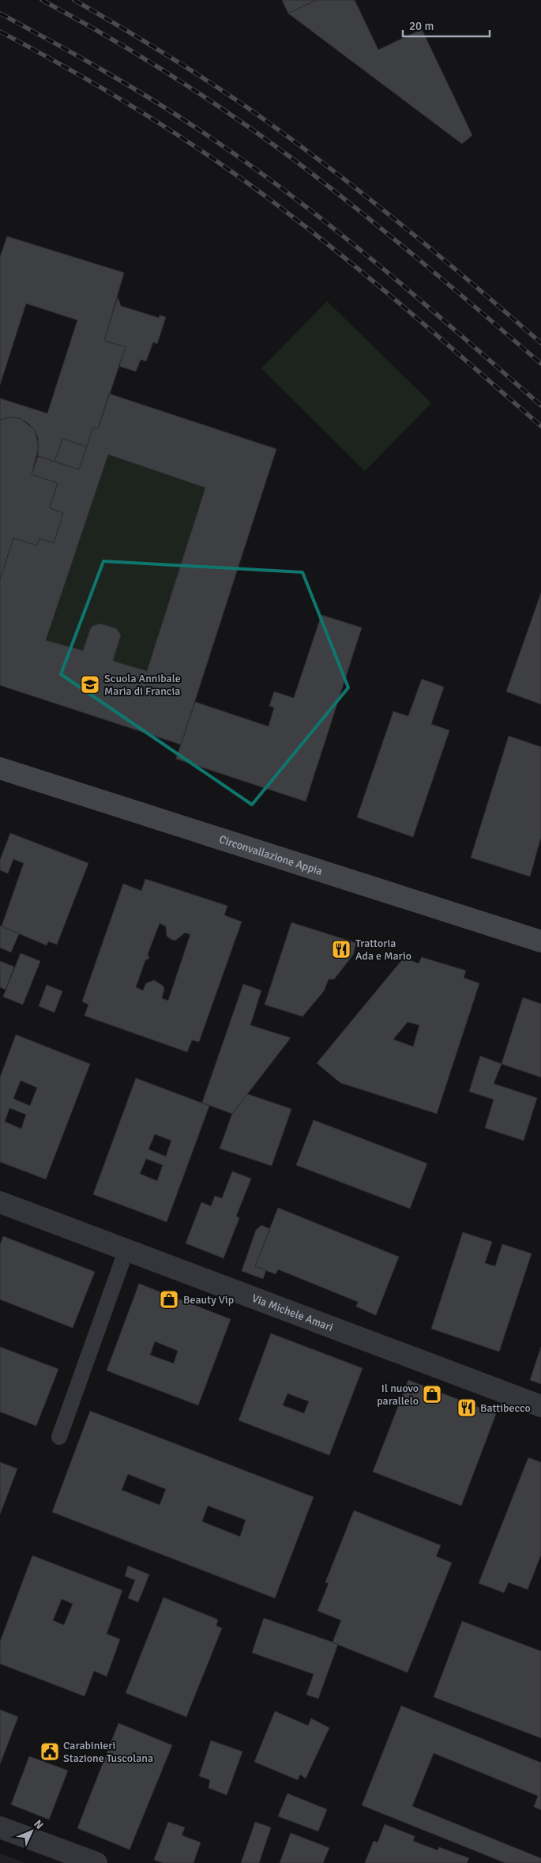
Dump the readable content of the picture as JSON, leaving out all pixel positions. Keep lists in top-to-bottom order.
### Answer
{
  "streets": {
    "street": ["Circonvallazione Appia", "Via Michele Amari"]
  },
  "places": {
    "school or university": ["Scuola Annibale Maria di Francia"],
    "restaurant": ["Trattoria Ada e Mario", "Battibecco"],
    "shop": ["Beauty Vip", "Il nuovo parallelo"],
    "public building": ["Carabinieri Stazione Tuscolana"]
  },
  "scale_bar": "20 m",
  "north": "top right"
}
